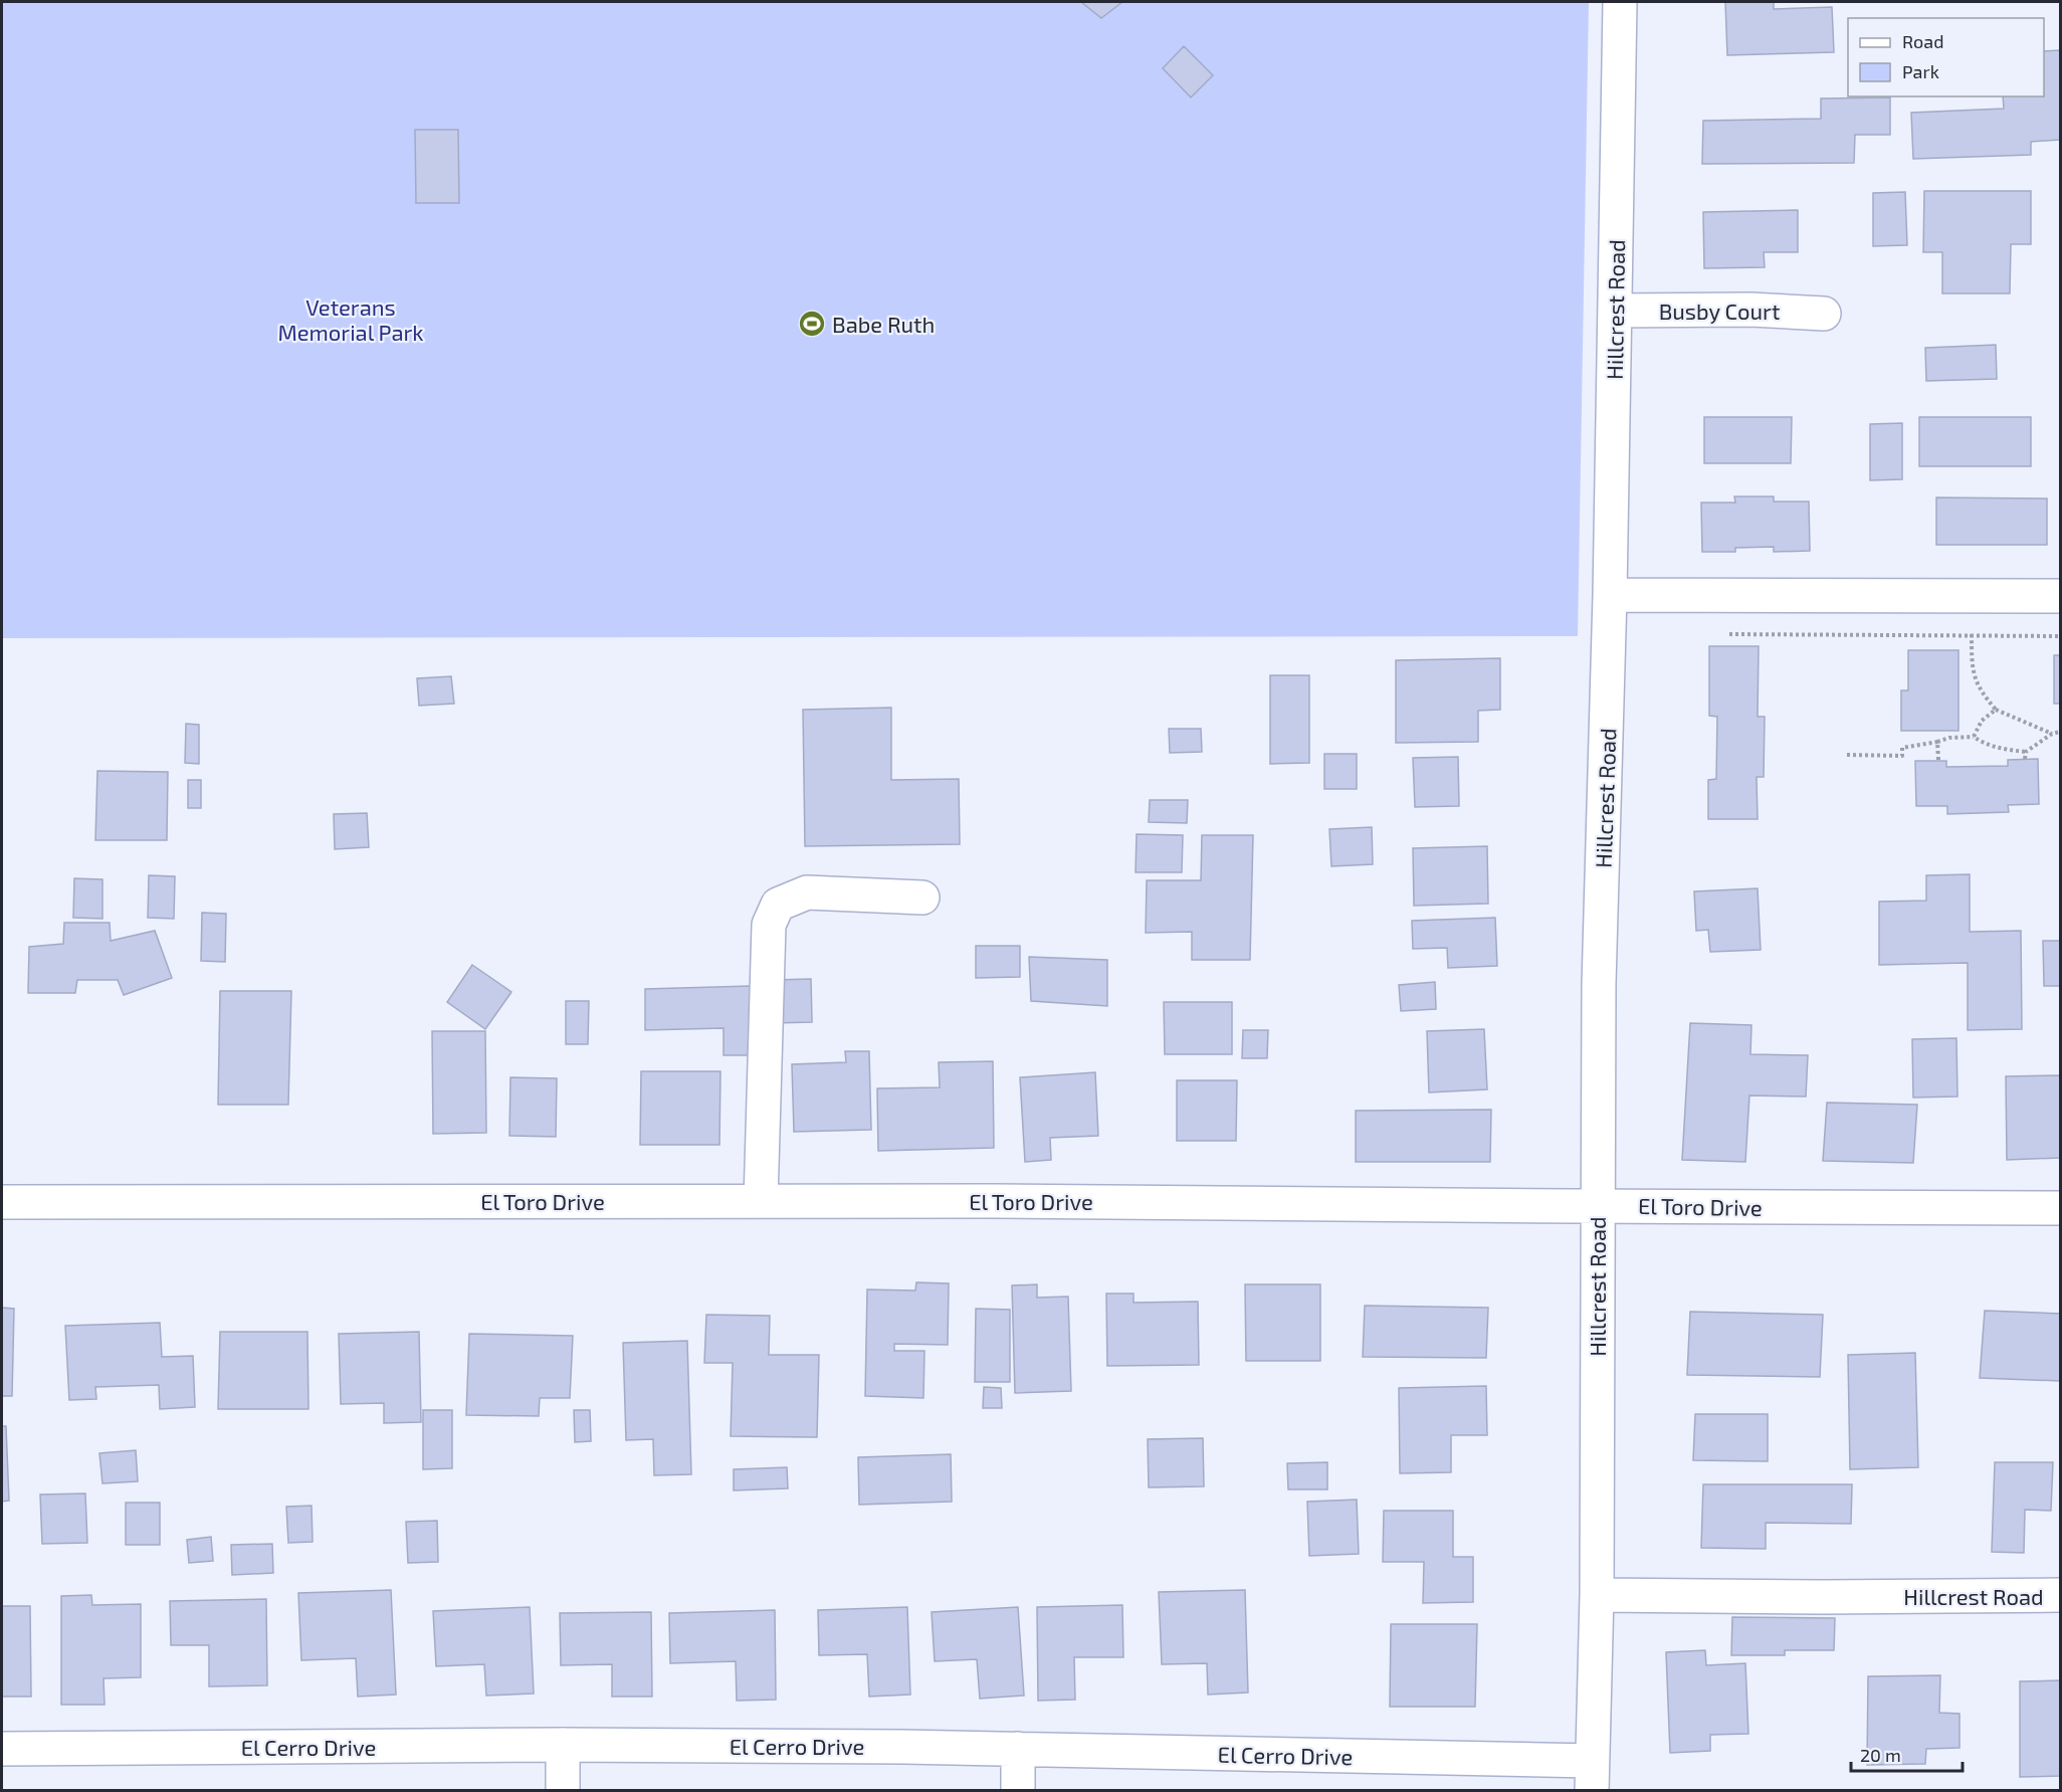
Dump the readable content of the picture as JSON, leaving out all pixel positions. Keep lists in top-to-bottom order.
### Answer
{
  "streets": {
    "street": [
      "Hillcrest Road",
      "Busby Court",
      "El Toro Drive",
      "El Cerro Drive"
    ]
  },
  "crossings": [
    ["Hillcrest Road", "Busby Court"],
    ["Hillcrest Road", "El Toro Drive"],
    ["Hillcrest Road", "El Cerro Drive"]
  ],
  "parks": ["Veterans Memorial Park"],
  "places": {
    "sports": ["Babe Ruth"]
  },
  "legend": ["Road", "Park"],
  "scale_bar": "20 m"
}
